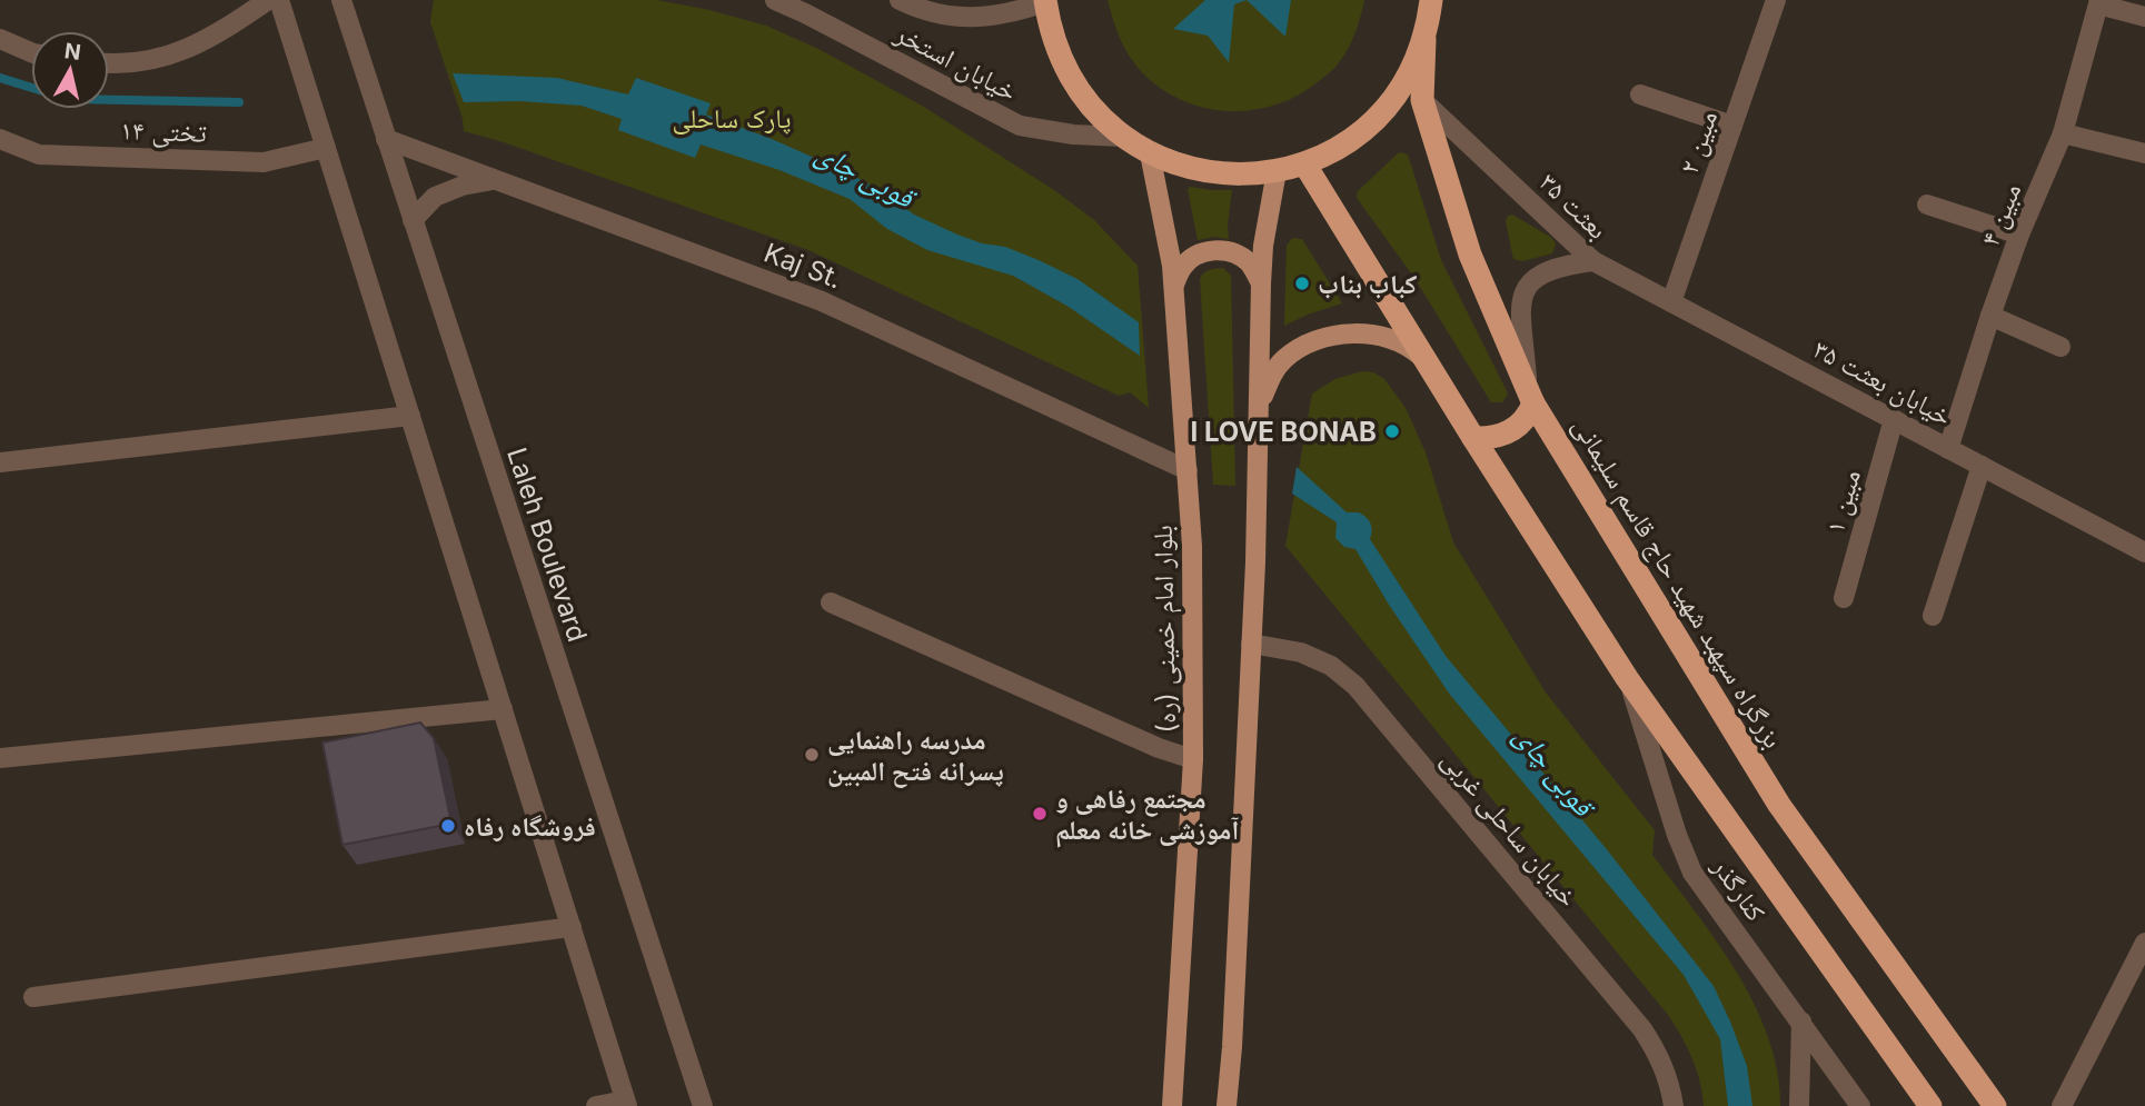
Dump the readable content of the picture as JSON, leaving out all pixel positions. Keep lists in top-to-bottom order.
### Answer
{
  "streets": {
    "highway": ["بزرگراه سپهبد شهید حاج قاسم سلیمانی"],
    "main road": ["بلوار امام خمینی (ره)"],
    "street": [
      "خیابان استخر",
      "تختی ۱۴",
      "مبین ۲",
      "بعثت ۳۵",
      "مبین ۴",
      "Kaj St.",
      "خیابان بعثت ۳۵",
      "مبین ۱",
      "Laleh Boulevard",
      "خیابان ساحلی غربی",
      "کنارگذر"
    ]
  },
  "crossings": [
    ["مبین ۲", "خیابان بعثت ۳۵"],
    ["بعثت ۳۵", "خیابان بعثت ۳۵"],
    ["بعثت ۳۵", "بزرگراه سپهبد شهید حاج قاسم سلیمانی"],
    ["مبین ۴", "خیابان بعثت ۳۵"],
    ["Kaj St.", "Laleh Boulevard"],
    ["Kaj St.", "بلوار امام خمینی (ره)"],
    ["خیابان بعثت ۳۵", "مبین ۱"]
  ],
  "water": ["قوبی چای"],
  "parks": ["پارک ساحلی"],
  "places": [
    "کباب بناب",
    "I LOVE BONAB",
    "مدرسه راهنمایی پسرانه فتح المبین",
    "مجتمع رفاهی و آموزشی خانه معلم",
    "فروشگاه رفاه"
  ],
  "north": "top"
}
